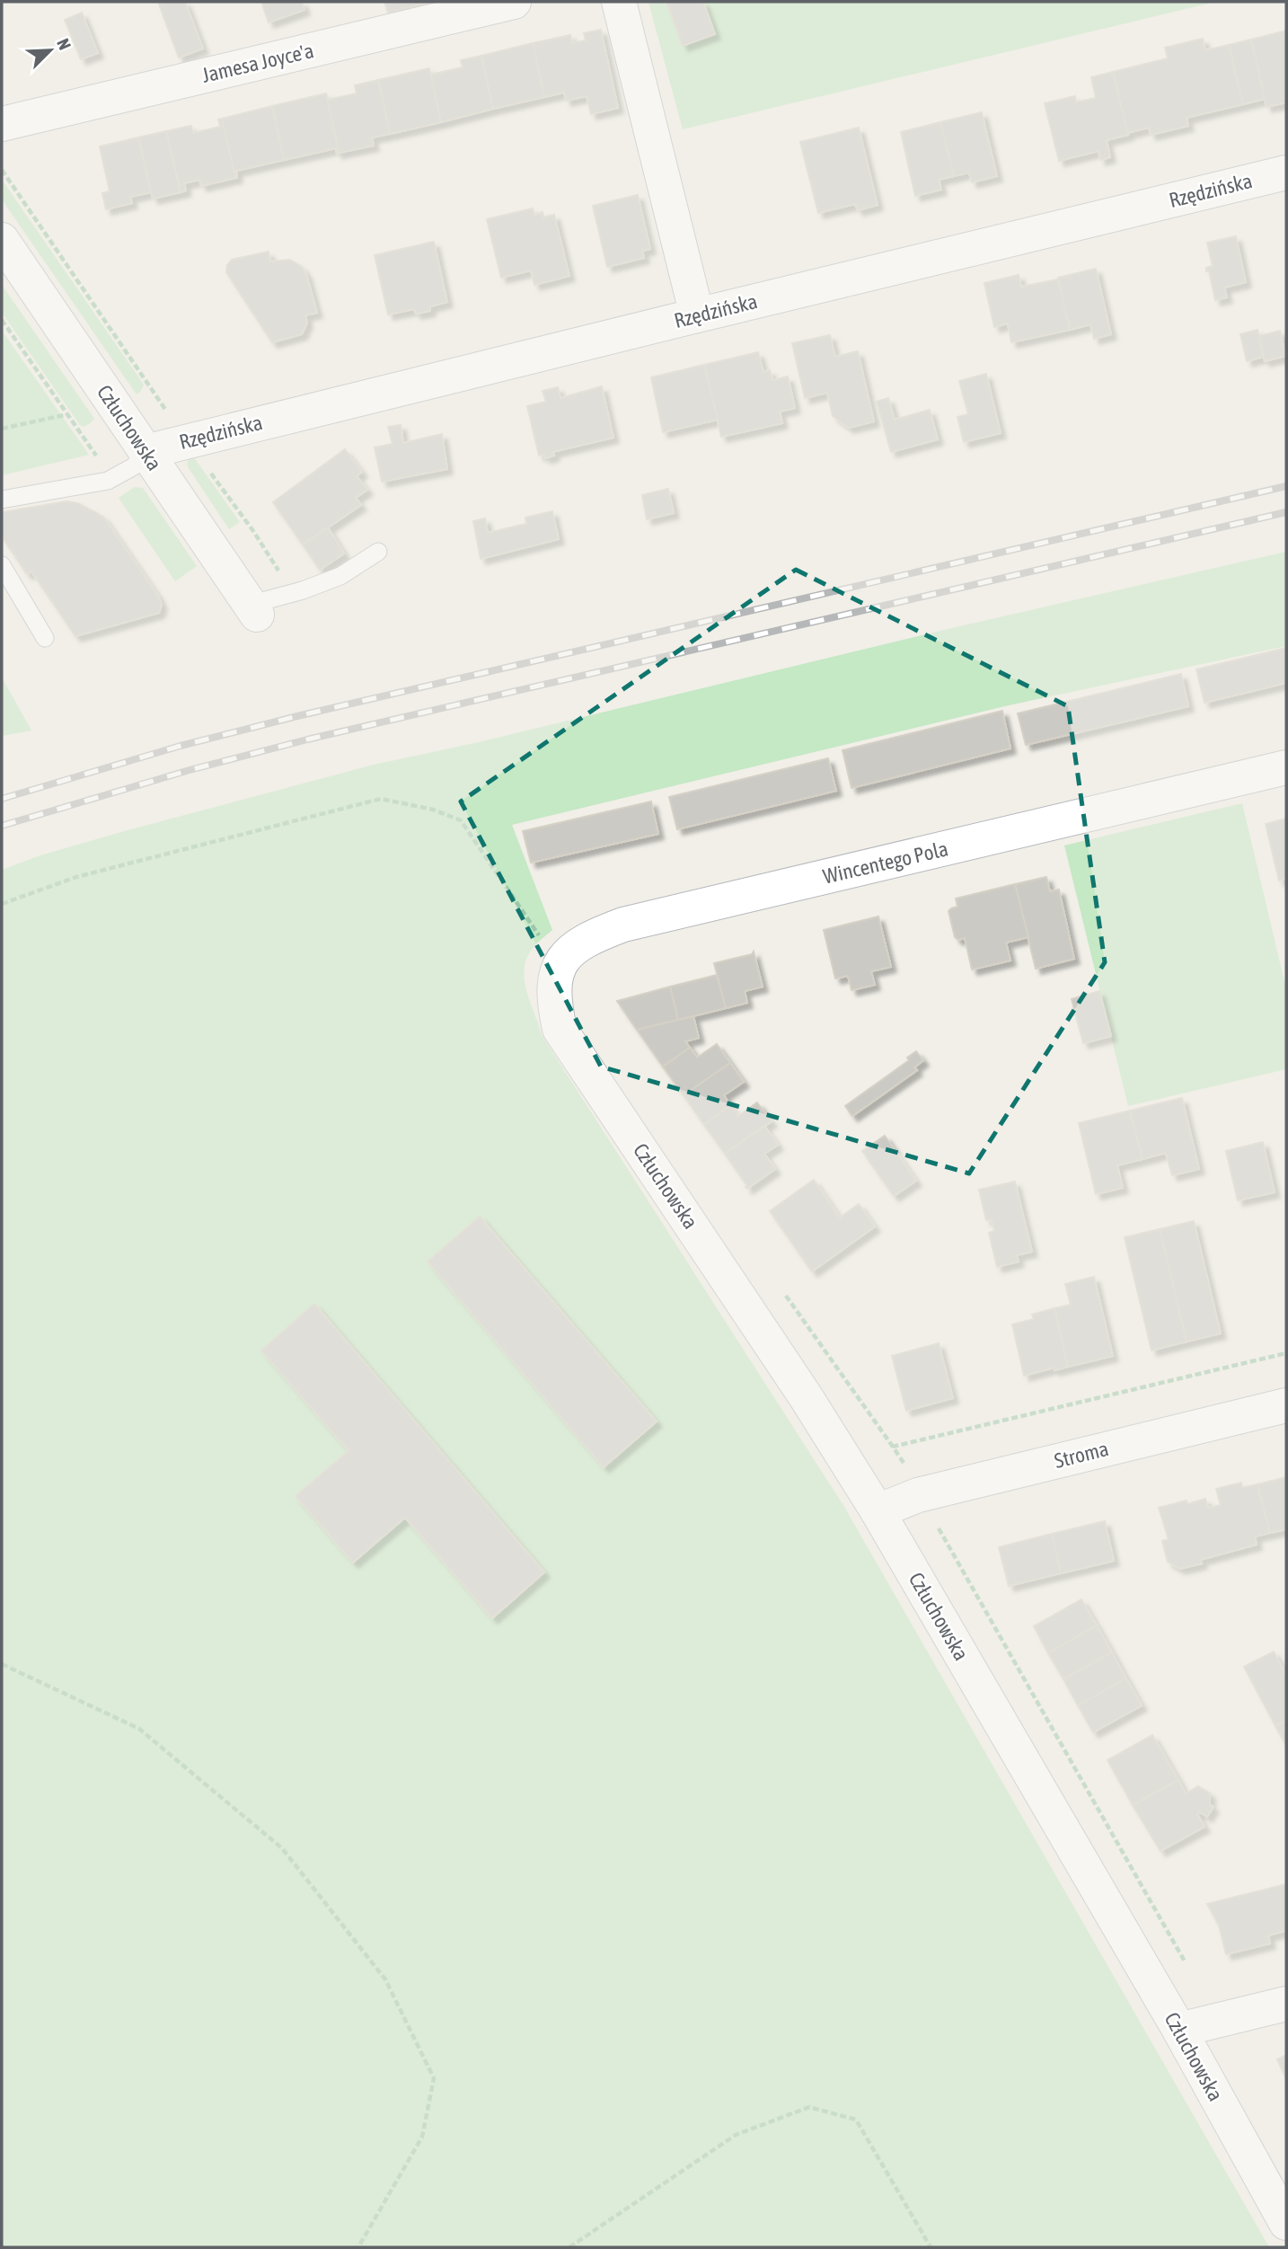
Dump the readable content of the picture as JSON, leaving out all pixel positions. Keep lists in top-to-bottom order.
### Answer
{
  "streets": {
    "street": [
      "Jamesa Joyce'a",
      "Rzędzińska",
      "Człuchowska",
      "Wincentego Pola",
      "Stroma"
    ]
  },
  "crossings": [
    ["Rzędzińska", "Człuchowska"],
    ["Człuchowska", "Wincentego Pola"],
    ["Człuchowska", "Stroma"]
  ],
  "north": "top right"
}
